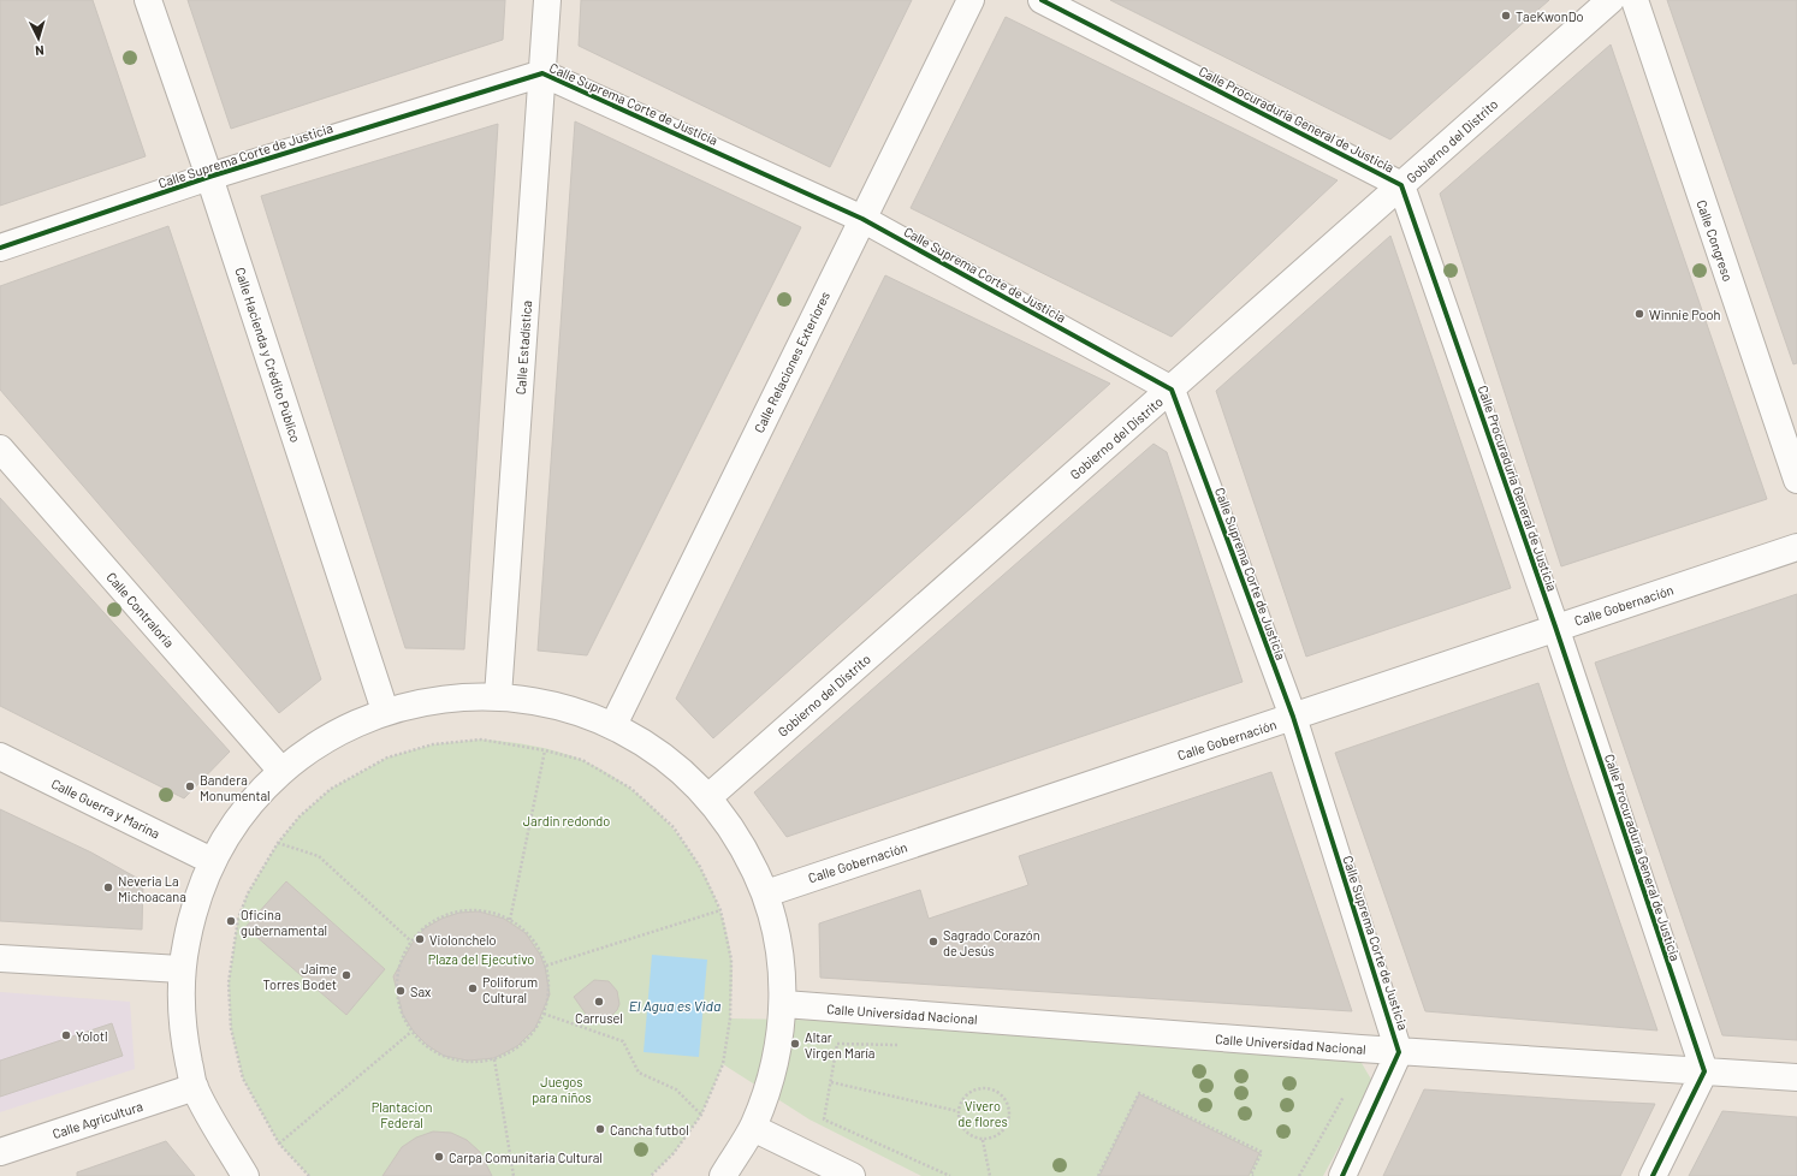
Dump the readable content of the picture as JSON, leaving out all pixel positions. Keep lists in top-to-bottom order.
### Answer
{
  "streets": {
    "street": [
      "Calle Suprema Corte de Justicia",
      "Calle Procuraduría General de Justicia",
      "Gobierno del Distrito",
      "Calle Congreso",
      "Calle Estadística",
      "Calle Hacienda y Crédito Público",
      "Calle Relaciones Exteriores",
      "Calle Gobernación",
      "Calle Contraloria",
      "Calle Guerra y Marina",
      "Calle Universidad Nacional",
      "Calle Agricultura"
    ]
  },
  "crossings": [
    ["Calle Suprema Corte de Justicia", "Gobierno del Distrito"],
    ["Calle Suprema Corte de Justicia", "Calle Estadística"],
    ["Calle Suprema Corte de Justicia", "Calle Hacienda y Crédito Público"],
    ["Calle Suprema Corte de Justicia", "Calle Relaciones Exteriores"],
    ["Calle Suprema Corte de Justicia", "Calle Gobernación"],
    ["Calle Suprema Corte de Justicia", "Calle Universidad Nacional"],
    ["Calle Procuraduría General de Justicia", "Gobierno del Distrito"],
    ["Calle Procuraduría General de Justicia", "Calle Gobernación"],
    ["Calle Procuraduría General de Justicia", "Calle Universidad Nacional"]
  ],
  "water": ["El Agua es Vida"],
  "parks": [
    "Jardin redondo",
    "Plaza del Ejecutivo",
    "Juegos para niños",
    "Vivero de flores",
    "Plantacion Federal"
  ],
  "places": [
    "TaeKwonDo",
    "Winnie Pooh",
    "Bandera Monumental",
    "Neveria La Michoacana",
    "Oficina gubernamental",
    "Violonchelo",
    "Sagrado Corazón de Jesús",
    "Jaime Torres Bodet",
    "Poliforum Cultural",
    "Sax",
    "Carrusel",
    "Yolotl",
    "Altar Virgen María",
    "Cancha futbol",
    "Carpa Comunitaria Cultural"
  ],
  "north": "bottom"
}
